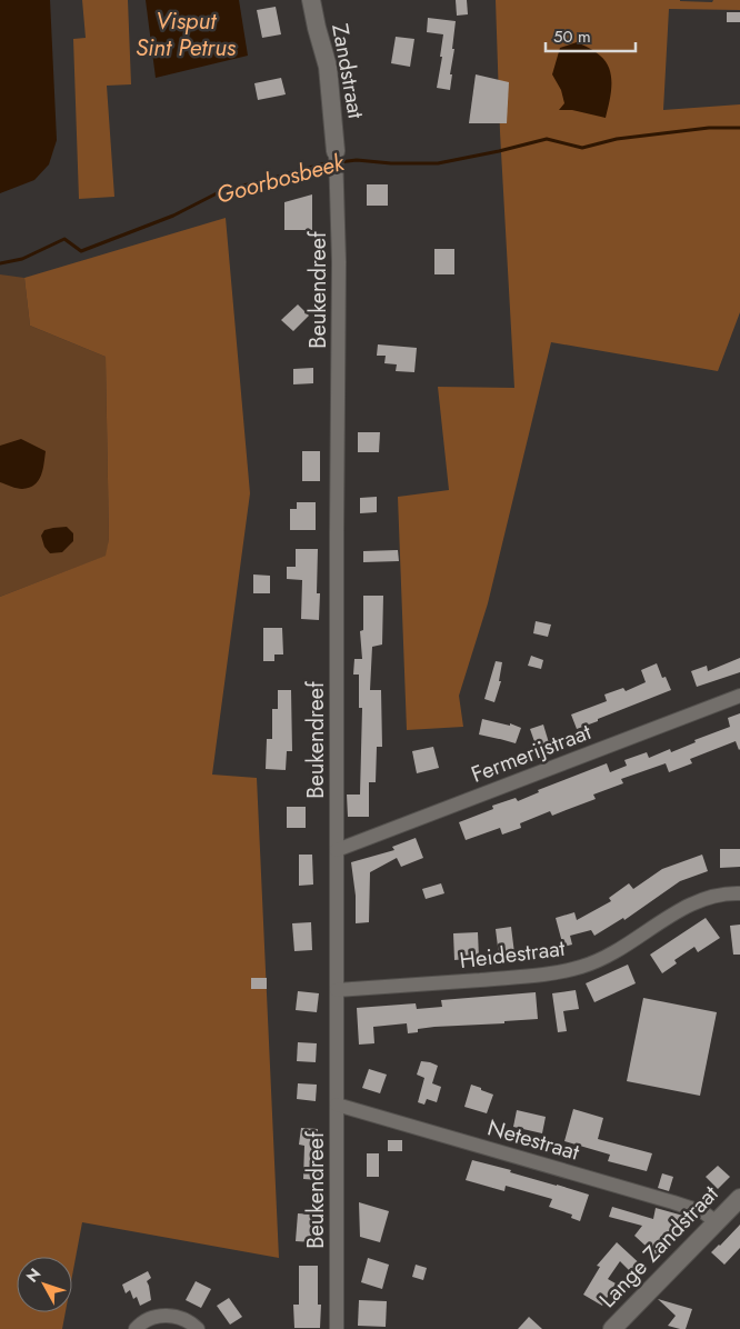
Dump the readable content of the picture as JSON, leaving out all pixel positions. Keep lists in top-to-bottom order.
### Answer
{
  "streets": {
    "street": [
      "Zandstraat",
      "Beukendreef",
      "Fermerijstraat",
      "Heidestraat",
      "Netestraat",
      "Lange Zandstraat"
    ]
  },
  "crossings": [
    ["Zandstraat", "Beukendreef"],
    ["Beukendreef", "Fermerijstraat"],
    ["Beukendreef", "Heidestraat"],
    ["Beukendreef", "Netestraat"],
    ["Netestraat", "Lange Zandstraat"]
  ],
  "water": ["Visput Sint Petrus", "Goorbosbeek"],
  "scale_bar": "50 m",
  "north": "top left"
}
